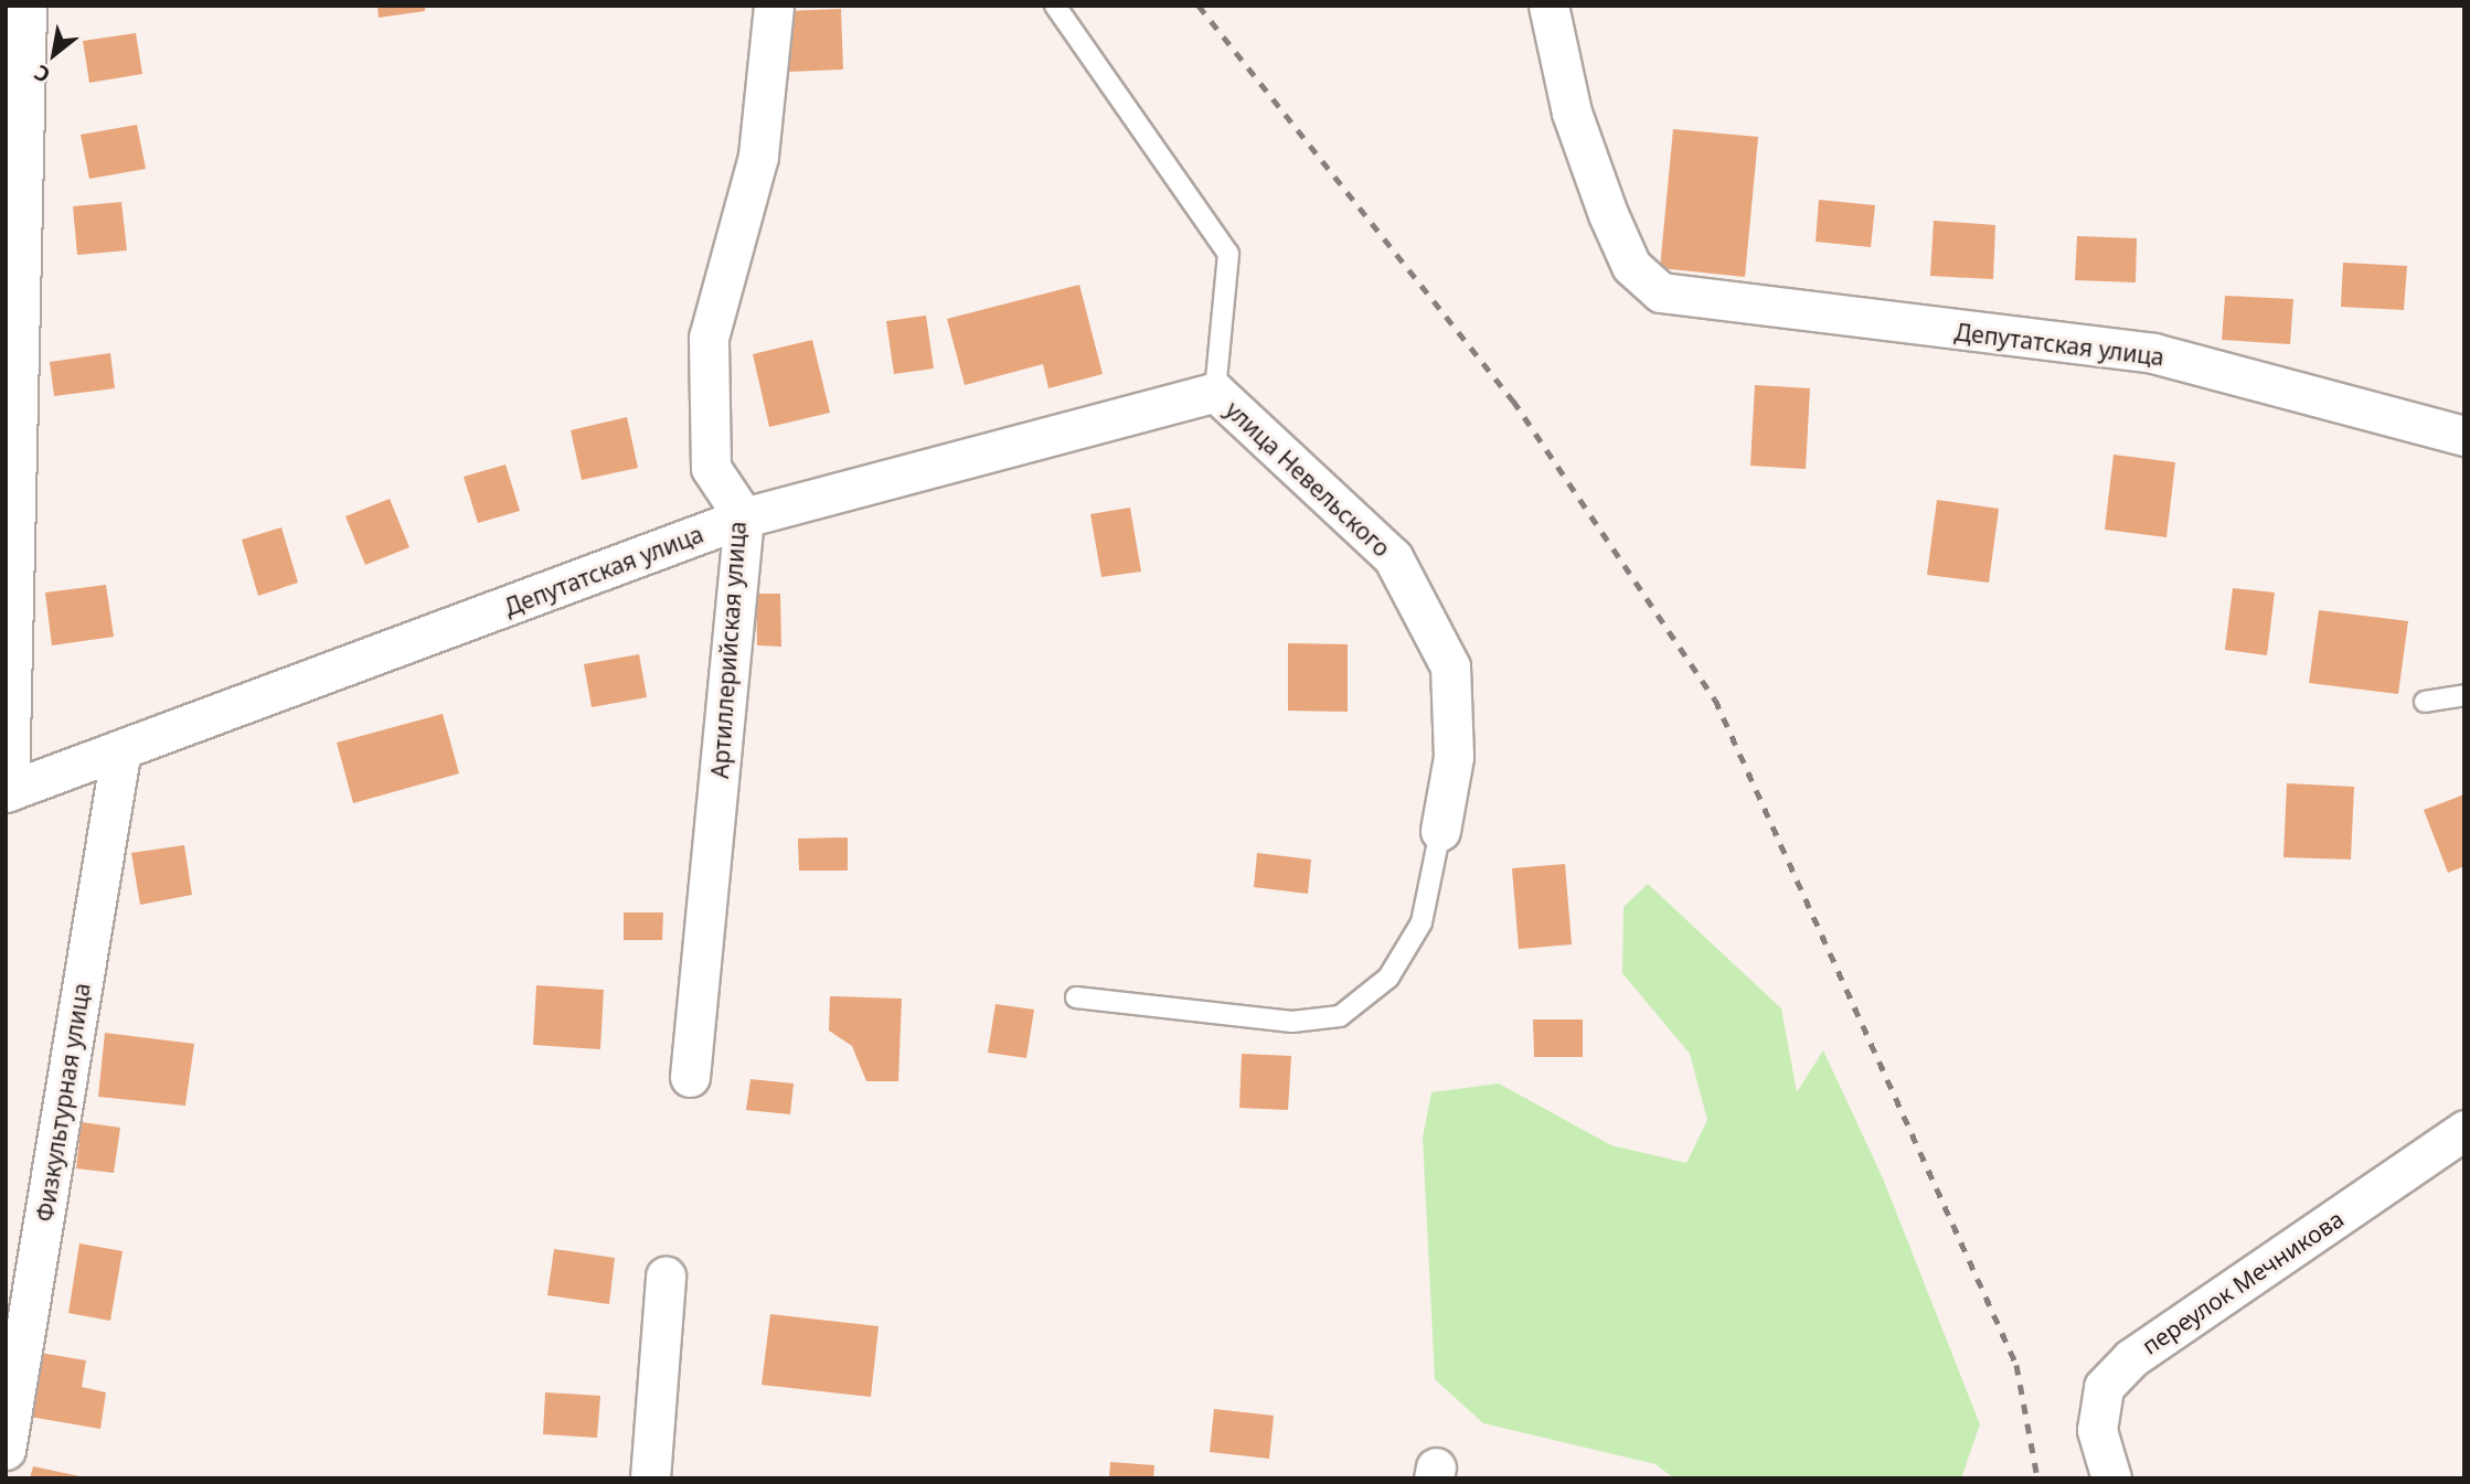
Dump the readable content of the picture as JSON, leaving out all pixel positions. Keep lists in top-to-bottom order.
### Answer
{
  "streets": {
    "street": [
      "Депутатская улица",
      "улица Невельского",
      "Артиллерийская улица",
      "Физкультурная улица",
      "переулок Мечникова"
    ]
  },
  "crossings": [
    ["Депутатская улица", "улица Невельского"],
    ["Депутатская улица", "Артиллерийская улица"],
    ["Депутатская улица", "Физкультурная улица"]
  ],
  "north": "bottom left"
}
